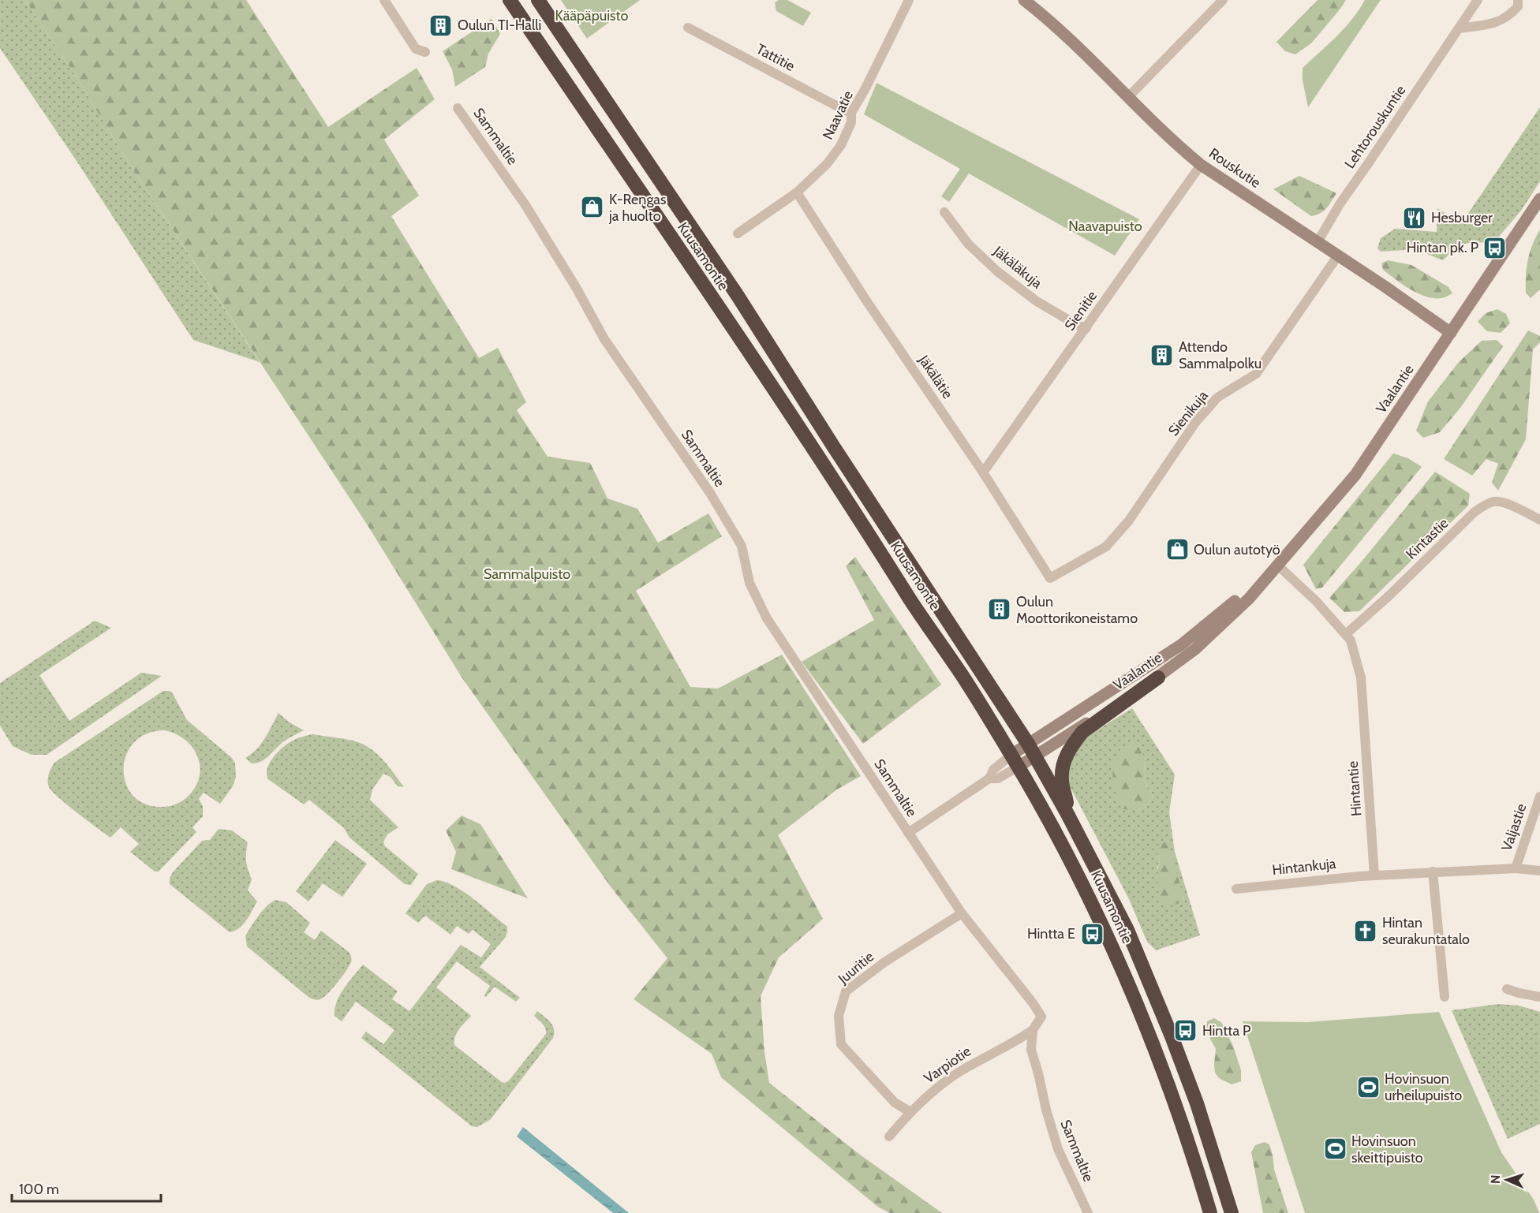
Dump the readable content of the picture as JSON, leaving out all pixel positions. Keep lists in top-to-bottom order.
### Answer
{
  "streets": {
    "highway": ["Kuusamontie"],
    "street": [
      "Tattitie",
      "Naavatie",
      "Lehtorouskuntie",
      "Sammaltie",
      "Rouskutie",
      "Jäkäläkuja",
      "Sienitie",
      "Jäkälätie",
      "Vaalantie",
      "Sienikuja",
      "Kintastie",
      "Hintantie",
      "Valjastie",
      "Hintankuja",
      "Juuritie",
      "Varpiotie"
    ]
  },
  "crossings": [
    ["Tattitie", "Naavatie"],
    ["Naavatie", "Jäkälätie"],
    ["Lehtorouskuntie", "Rouskutie"],
    ["Sammaltie", "Kuusamontie"],
    ["Sammaltie", "Vaalantie"],
    ["Sammaltie", "Juuritie"],
    ["Sammaltie", "Varpiotie"],
    ["Rouskutie", "Sienitie"],
    ["Rouskutie", "Vaalantie"],
    ["Rouskutie", "Sienikuja"],
    ["Kuusamontie", "Vaalantie"],
    ["Jäkäläkuja", "Sienitie"],
    ["Sienitie", "Jäkälätie"],
    ["Jäkälätie", "Sienikuja"],
    ["Vaalantie", "Hintantie"],
    ["Kintastie", "Hintantie"],
    ["Hintantie", "Hintankuja"],
    ["Juuritie", "Varpiotie"]
  ],
  "parks": ["Kääpäpuisto", "Naavapuisto", "Sammalpuisto"],
  "places": {
    "building": ["Oulun TI-Halli", "Attendo Sammalpolku", "Oulun Moottorikoneistamo"],
    "shop": ["K-Rengas ja huolto", "Oulun autotyö"],
    "restaurant": ["Hesburger"],
    "bus stop": ["Hintan pk. P", "Hintta E", "Hintta P"],
    "church": ["Hintan seurakuntatalo"],
    "sports": ["Hovinsuon urheilupuisto", "Hovinsuon skeittipuisto"]
  },
  "scale_bar": "100 m",
  "north": "left"
}
